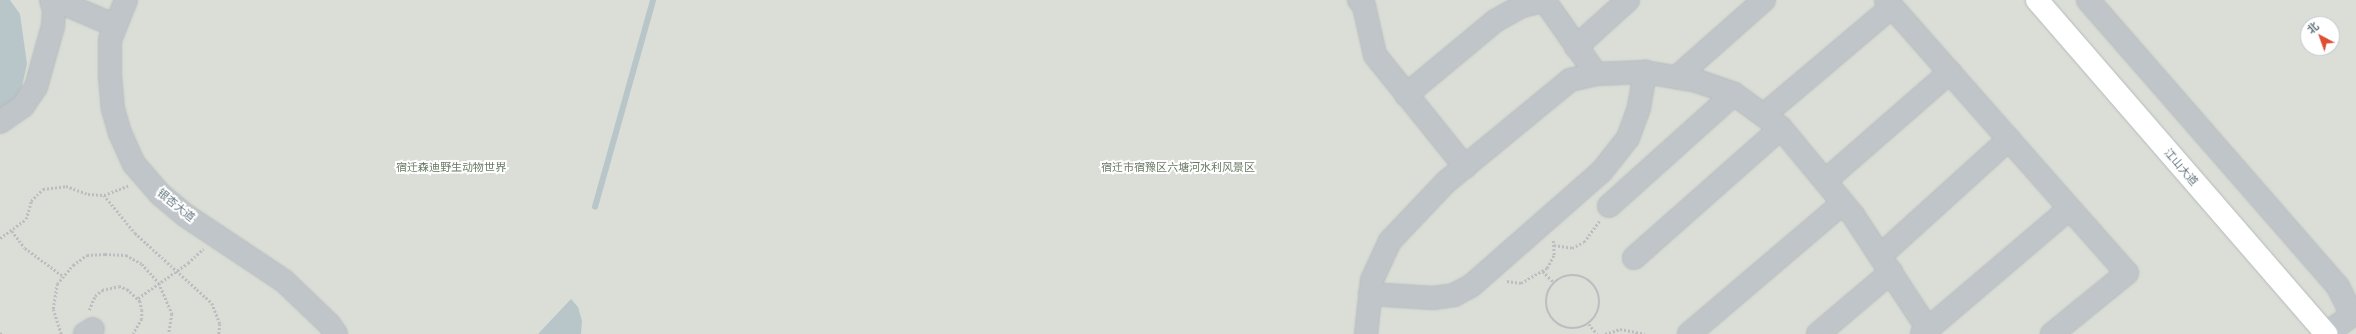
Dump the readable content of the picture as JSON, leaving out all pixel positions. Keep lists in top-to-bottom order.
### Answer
{
  "streets": {
    "main road": ["江山大道"],
    "street": ["银杏大道"]
  },
  "parks": ["宿迁森迪野生动物世界", "宿迁市宿豫区六塘河水利风景区"],
  "north": "top left"
}
